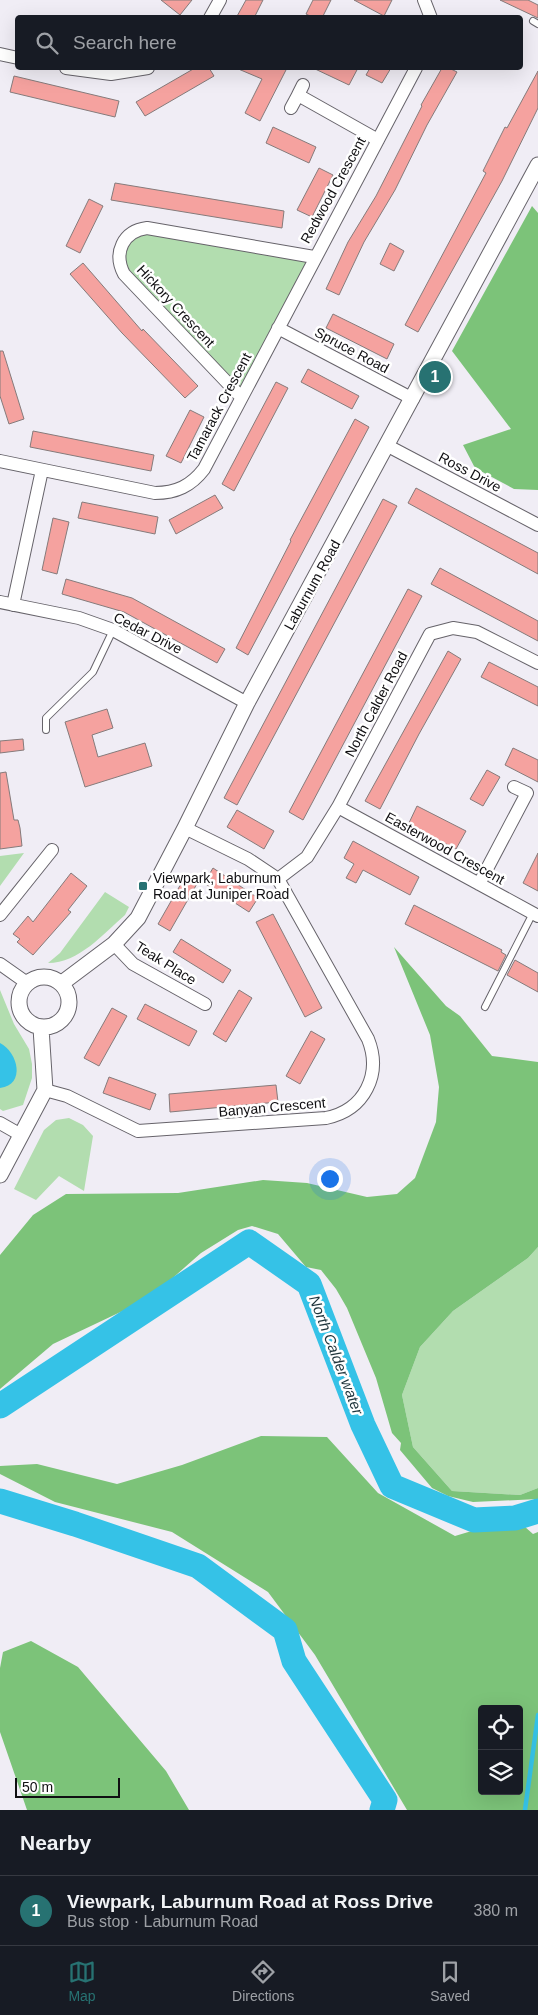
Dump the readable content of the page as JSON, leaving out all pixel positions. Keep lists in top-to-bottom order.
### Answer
{
  "streets": {
    "street": [
      "Redwood Crescent",
      "Hickory Crescent",
      "Spruce Road",
      "Tamarack Crescent",
      "Ross Drive",
      "Laburnum Road",
      "Cedar Drive",
      "North Calder Road",
      "Easterwood Crescent",
      "Teak Place",
      "Banyan Crescent"
    ]
  },
  "crossings": [
    ["Redwood Crescent", "Hickory Crescent"],
    ["Redwood Crescent", "Spruce Road"],
    ["Redwood Crescent", "Tamarack Crescent"],
    ["Hickory Crescent", "Tamarack Crescent"],
    ["Spruce Road", "Tamarack Crescent"],
    ["Spruce Road", "Laburnum Road"],
    ["Ross Drive", "Laburnum Road"],
    ["Laburnum Road", "Cedar Drive"],
    ["Laburnum Road", "Teak Place"],
    ["Laburnum Road", "Banyan Crescent"],
    ["North Calder Road", "Easterwood Crescent"],
    ["North Calder Road", "Banyan Crescent"]
  ],
  "water": ["North Calder water"],
  "places": {
    "transit": ["Viewpark, Laburnum Road at Juniper Road"]
  },
  "scale_bar": "50 m",
  "page": {
    "search": "Search here",
    "pins": "1",
    "scale": "50 m",
    "heading": "Nearby",
    "list": [
      {
        "mark": "1",
        "name": "Viewpark, Laburnum Road at Ross Drive",
        "note": "Bus stop · Laburnum Road",
        "value": "380 m"
      }
    ],
    "nav": ["Map", "Directions", "Saved"]
  }
}
